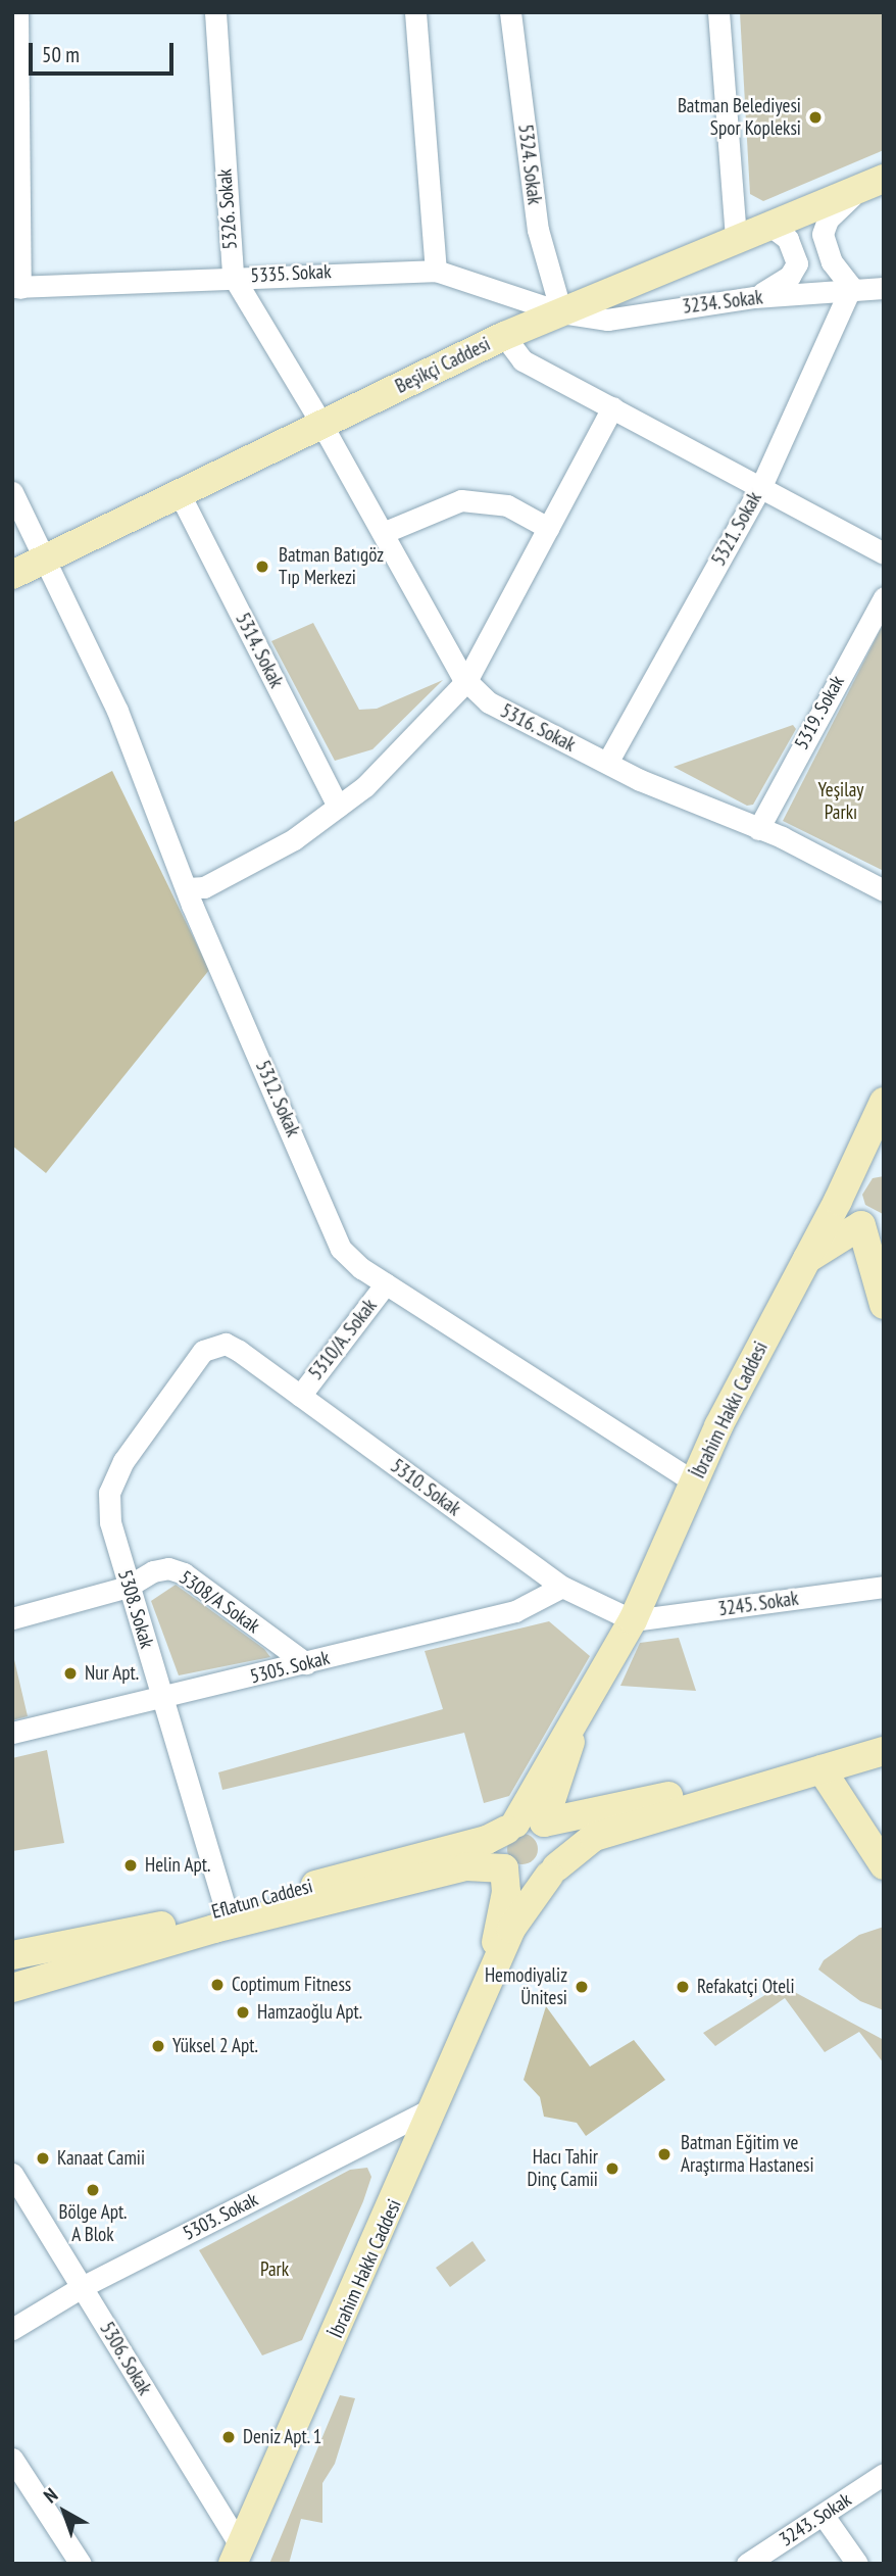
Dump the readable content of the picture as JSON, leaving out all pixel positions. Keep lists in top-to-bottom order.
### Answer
{
  "streets": {
    "street": [
      "5324. Sokak",
      "5326. Sokak",
      "5335. Sokak",
      "3234. Sokak",
      "Beşikçi Caddesi",
      "5321. Sokak",
      "5314. Sokak",
      "5319. Sokak",
      "5316. Sokak",
      "5312. Sokak",
      "5310/A. Sokak",
      "İbrahim Hakkı Caddesi",
      "5310. Sokak",
      "5308/A Sokak",
      "3245. Sokak",
      "5308. Sokak",
      "5305. Sokak",
      "Eflatun Caddesi",
      "5303. Sokak",
      "5306. Sokak",
      "3243. Sokak"
    ]
  },
  "crossings": [
    ["5324. Sokak", "5335. Sokak"],
    ["5324. Sokak", "3234. Sokak"],
    ["5324. Sokak", "Beşikçi Caddesi"],
    ["5326. Sokak", "5335. Sokak"],
    ["5326. Sokak", "Beşikçi Caddesi"],
    ["5326. Sokak", "5316. Sokak"],
    ["5335. Sokak", "3234. Sokak"],
    ["5335. Sokak", "Beşikçi Caddesi"],
    ["3234. Sokak", "Beşikçi Caddesi"],
    ["3234. Sokak", "5321. Sokak"],
    ["Beşikçi Caddesi", "5314. Sokak"],
    ["Beşikçi Caddesi", "5316. Sokak"],
    ["Beşikçi Caddesi", "5312. Sokak"],
    ["5321. Sokak", "5316. Sokak"],
    ["5319. Sokak", "5316. Sokak"],
    ["5312. Sokak", "5310/A. Sokak"],
    ["5312. Sokak", "İbrahim Hakkı Caddesi"],
    ["5310/A. Sokak", "5310. Sokak"],
    ["İbrahim Hakkı Caddesi", "5310. Sokak"],
    ["İbrahim Hakkı Caddesi", "3245. Sokak"],
    ["İbrahim Hakkı Caddesi", "5303. Sokak"],
    ["İbrahim Hakkı Caddesi", "5306. Sokak"],
    ["5310. Sokak", "3245. Sokak"],
    ["5310. Sokak", "5308. Sokak"],
    ["5310. Sokak", "5305. Sokak"],
    ["5308/A Sokak", "5308. Sokak"],
    ["5308/A Sokak", "5305. Sokak"],
    ["5308. Sokak", "5305. Sokak"],
    ["5308. Sokak", "Eflatun Caddesi"],
    ["5303. Sokak", "5306. Sokak"]
  ],
  "parks": ["Yeşilay Parkı", "Park"],
  "places": [
    "Batman Belediyesi Spor Kopleksi",
    "Batman Batıgöz Tıp Merkezi",
    "Nur Apt.",
    "Helin Apt.",
    "Coptimum Fitness",
    "Hemodiyaliz Ünitesi",
    "Refakatçi Oteli",
    "Hamzaoğlu Apt.",
    "Yüksel 2 Apt.",
    "Batman Eğitim ve Araştırma Hastanesi",
    "Kanaat Camii",
    "Hacı Tahir Dinç Camii",
    "Bölge Apt. A Blok",
    "Deniz Apt. 1"
  ],
  "scale_bar": "50 m",
  "north": "top left"
}
